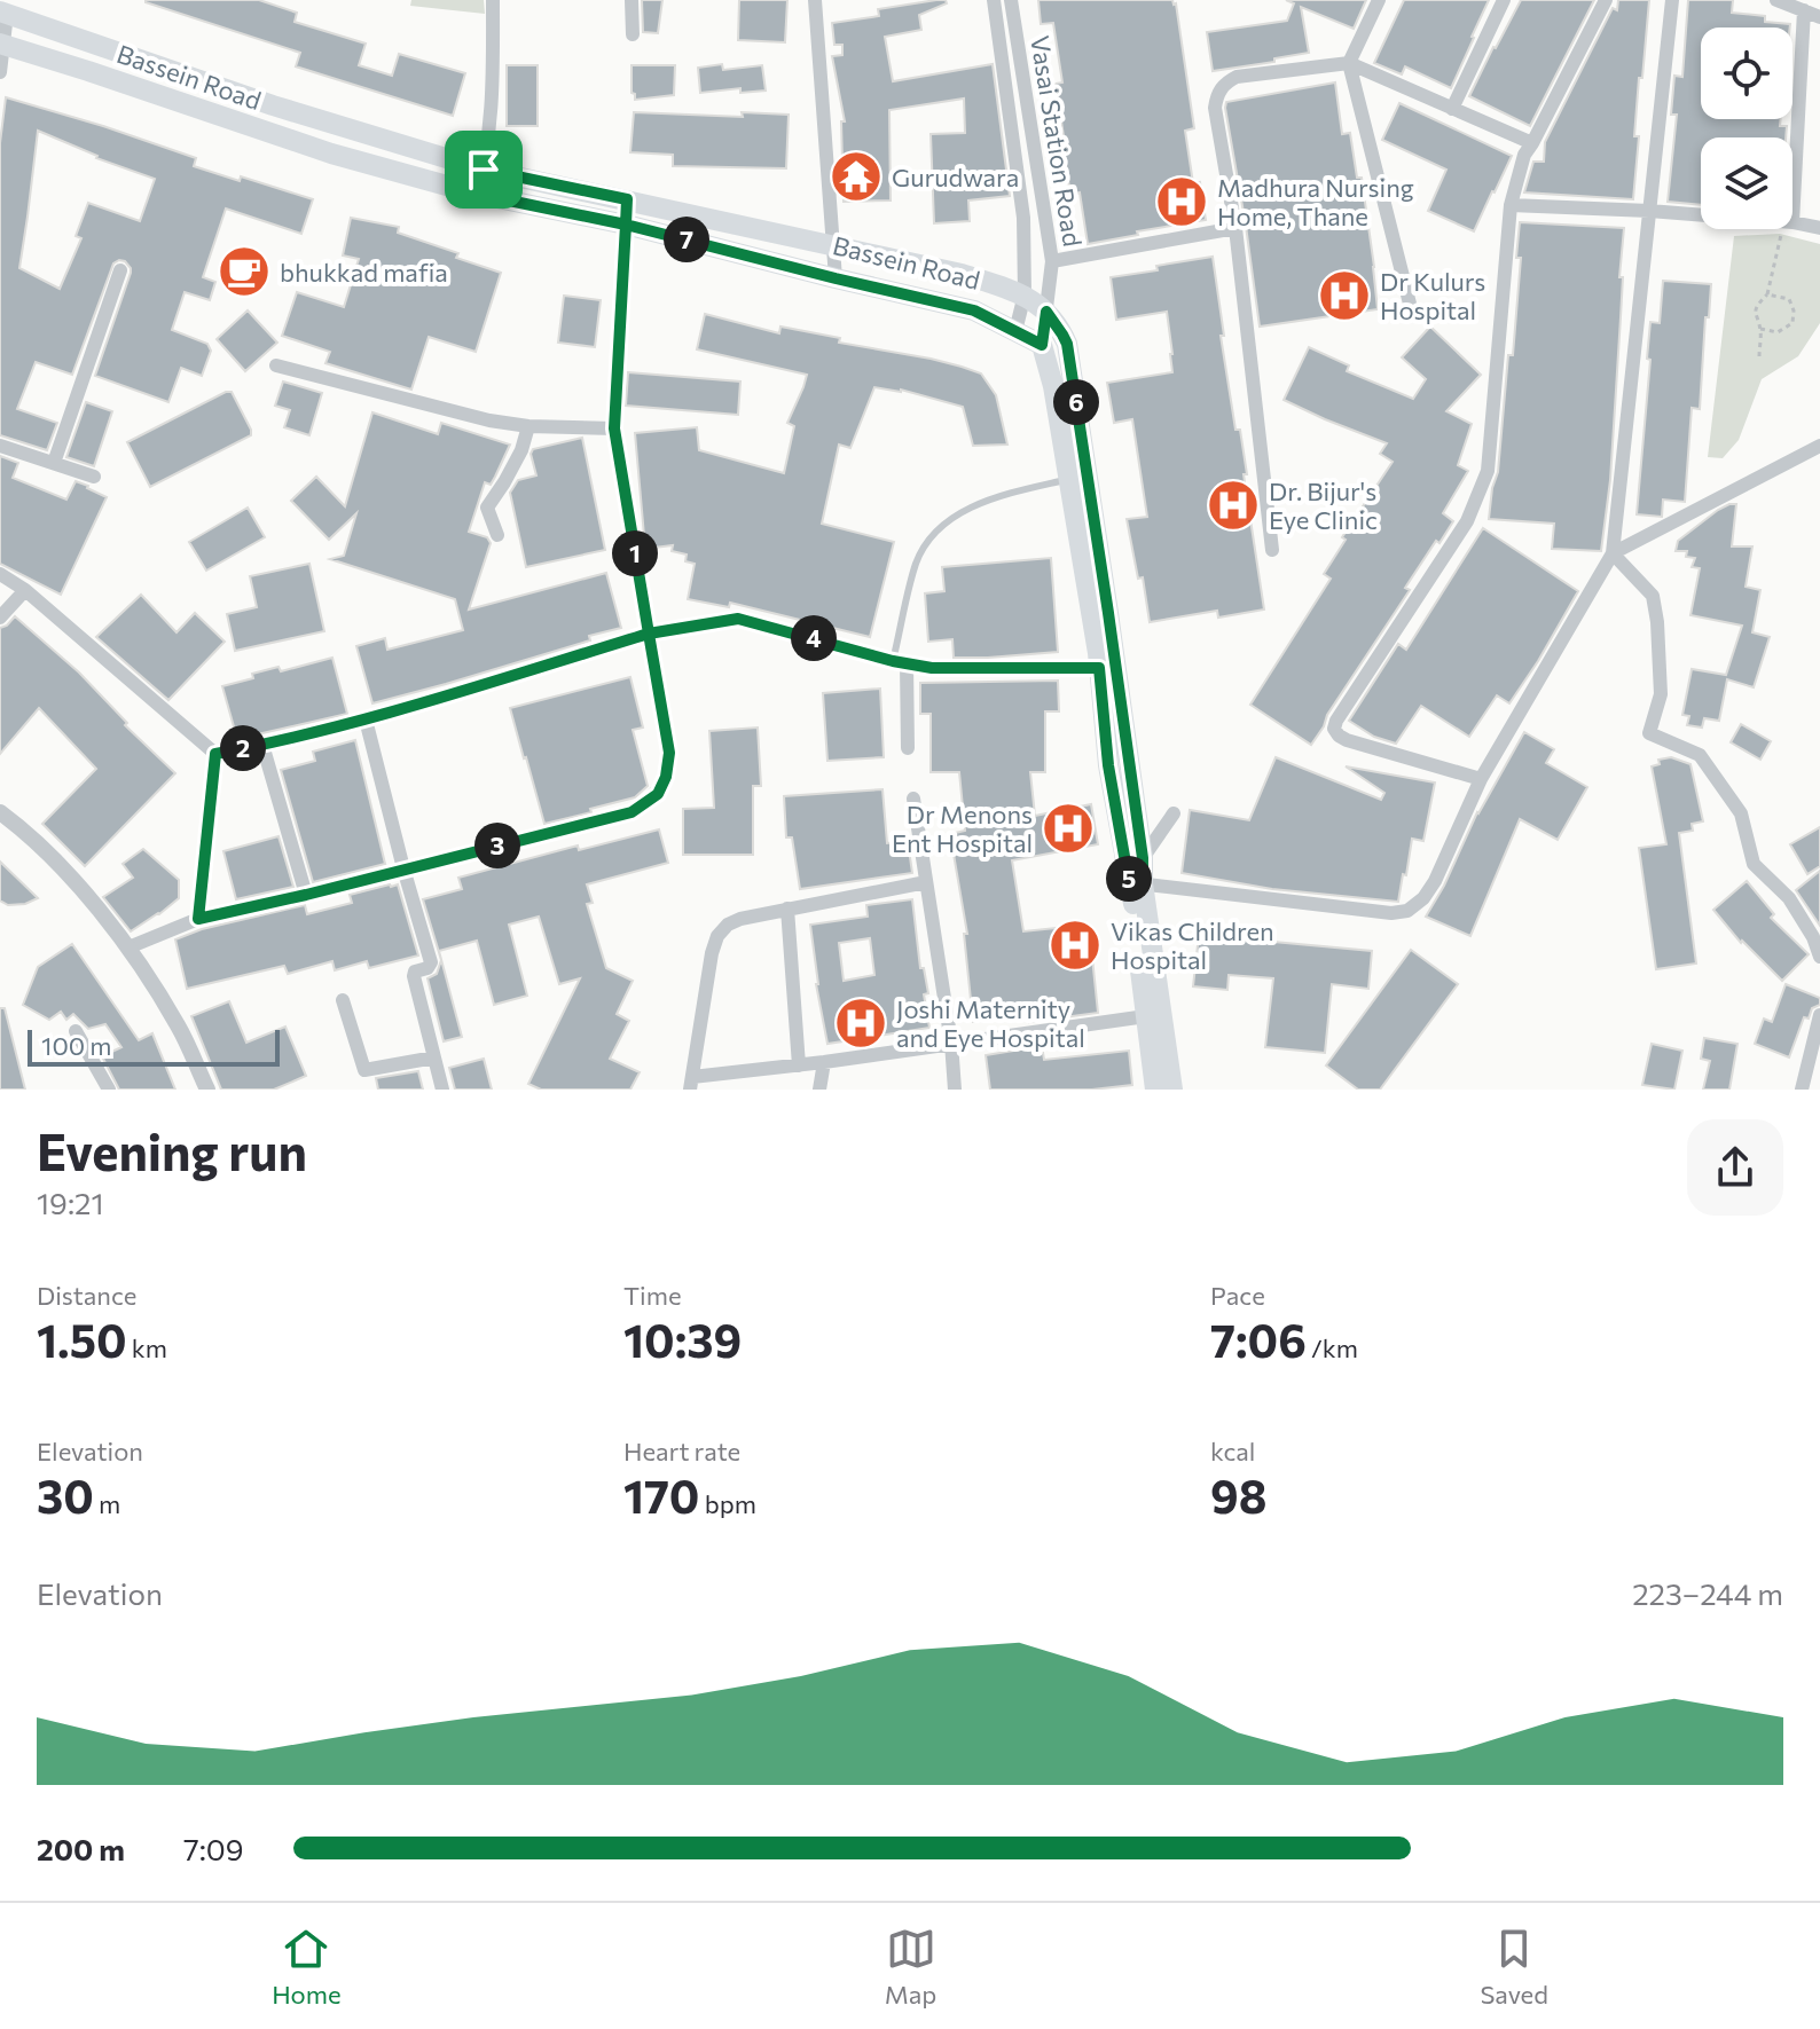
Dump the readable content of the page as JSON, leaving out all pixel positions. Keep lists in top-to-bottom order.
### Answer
{
  "streets": {
    "main road": ["Bassein Road"],
    "street": ["Vasai Station Road"]
  },
  "crossings": [
    ["Bassein Road", "Vasai Station Road"]
  ],
  "places": {
    "temple": ["Gurudwara"],
    "hospital": [
      "Madhura Nursing Home, Thane",
      "Dr Kulurs Hospital",
      "Dr. Bijur's Eye Clinic",
      "Dr Menons Ent Hospital",
      "Vikas Children Hospital",
      "Joshi Maternity and Eye Hospital"
    ],
    "cafe": ["bhukkad mafia"]
  },
  "scale_bar": "100 m",
  "page": {
    "pins": [
      "7",
      "6",
      "1",
      "4",
      "2",
      "3",
      "5"
    ],
    "scale": "100 m",
    "heading": ["Evening run", "19:21"],
    "stats": [
      ["Distance", "1.50 km"],
      ["Time", "10:39"],
      ["Pace", "7:06 /km"],
      ["Elevation", "30 m"],
      ["Heart rate", "170 bpm"],
      ["kcal", "98"]
    ],
    "chart": ["Elevation", "223–244 m"],
    "list": [
      {
        "name": "200 m",
        "note": "7:09"
      }
    ],
    "tabs": ["Home", "Map", "Saved"]
  }
}
